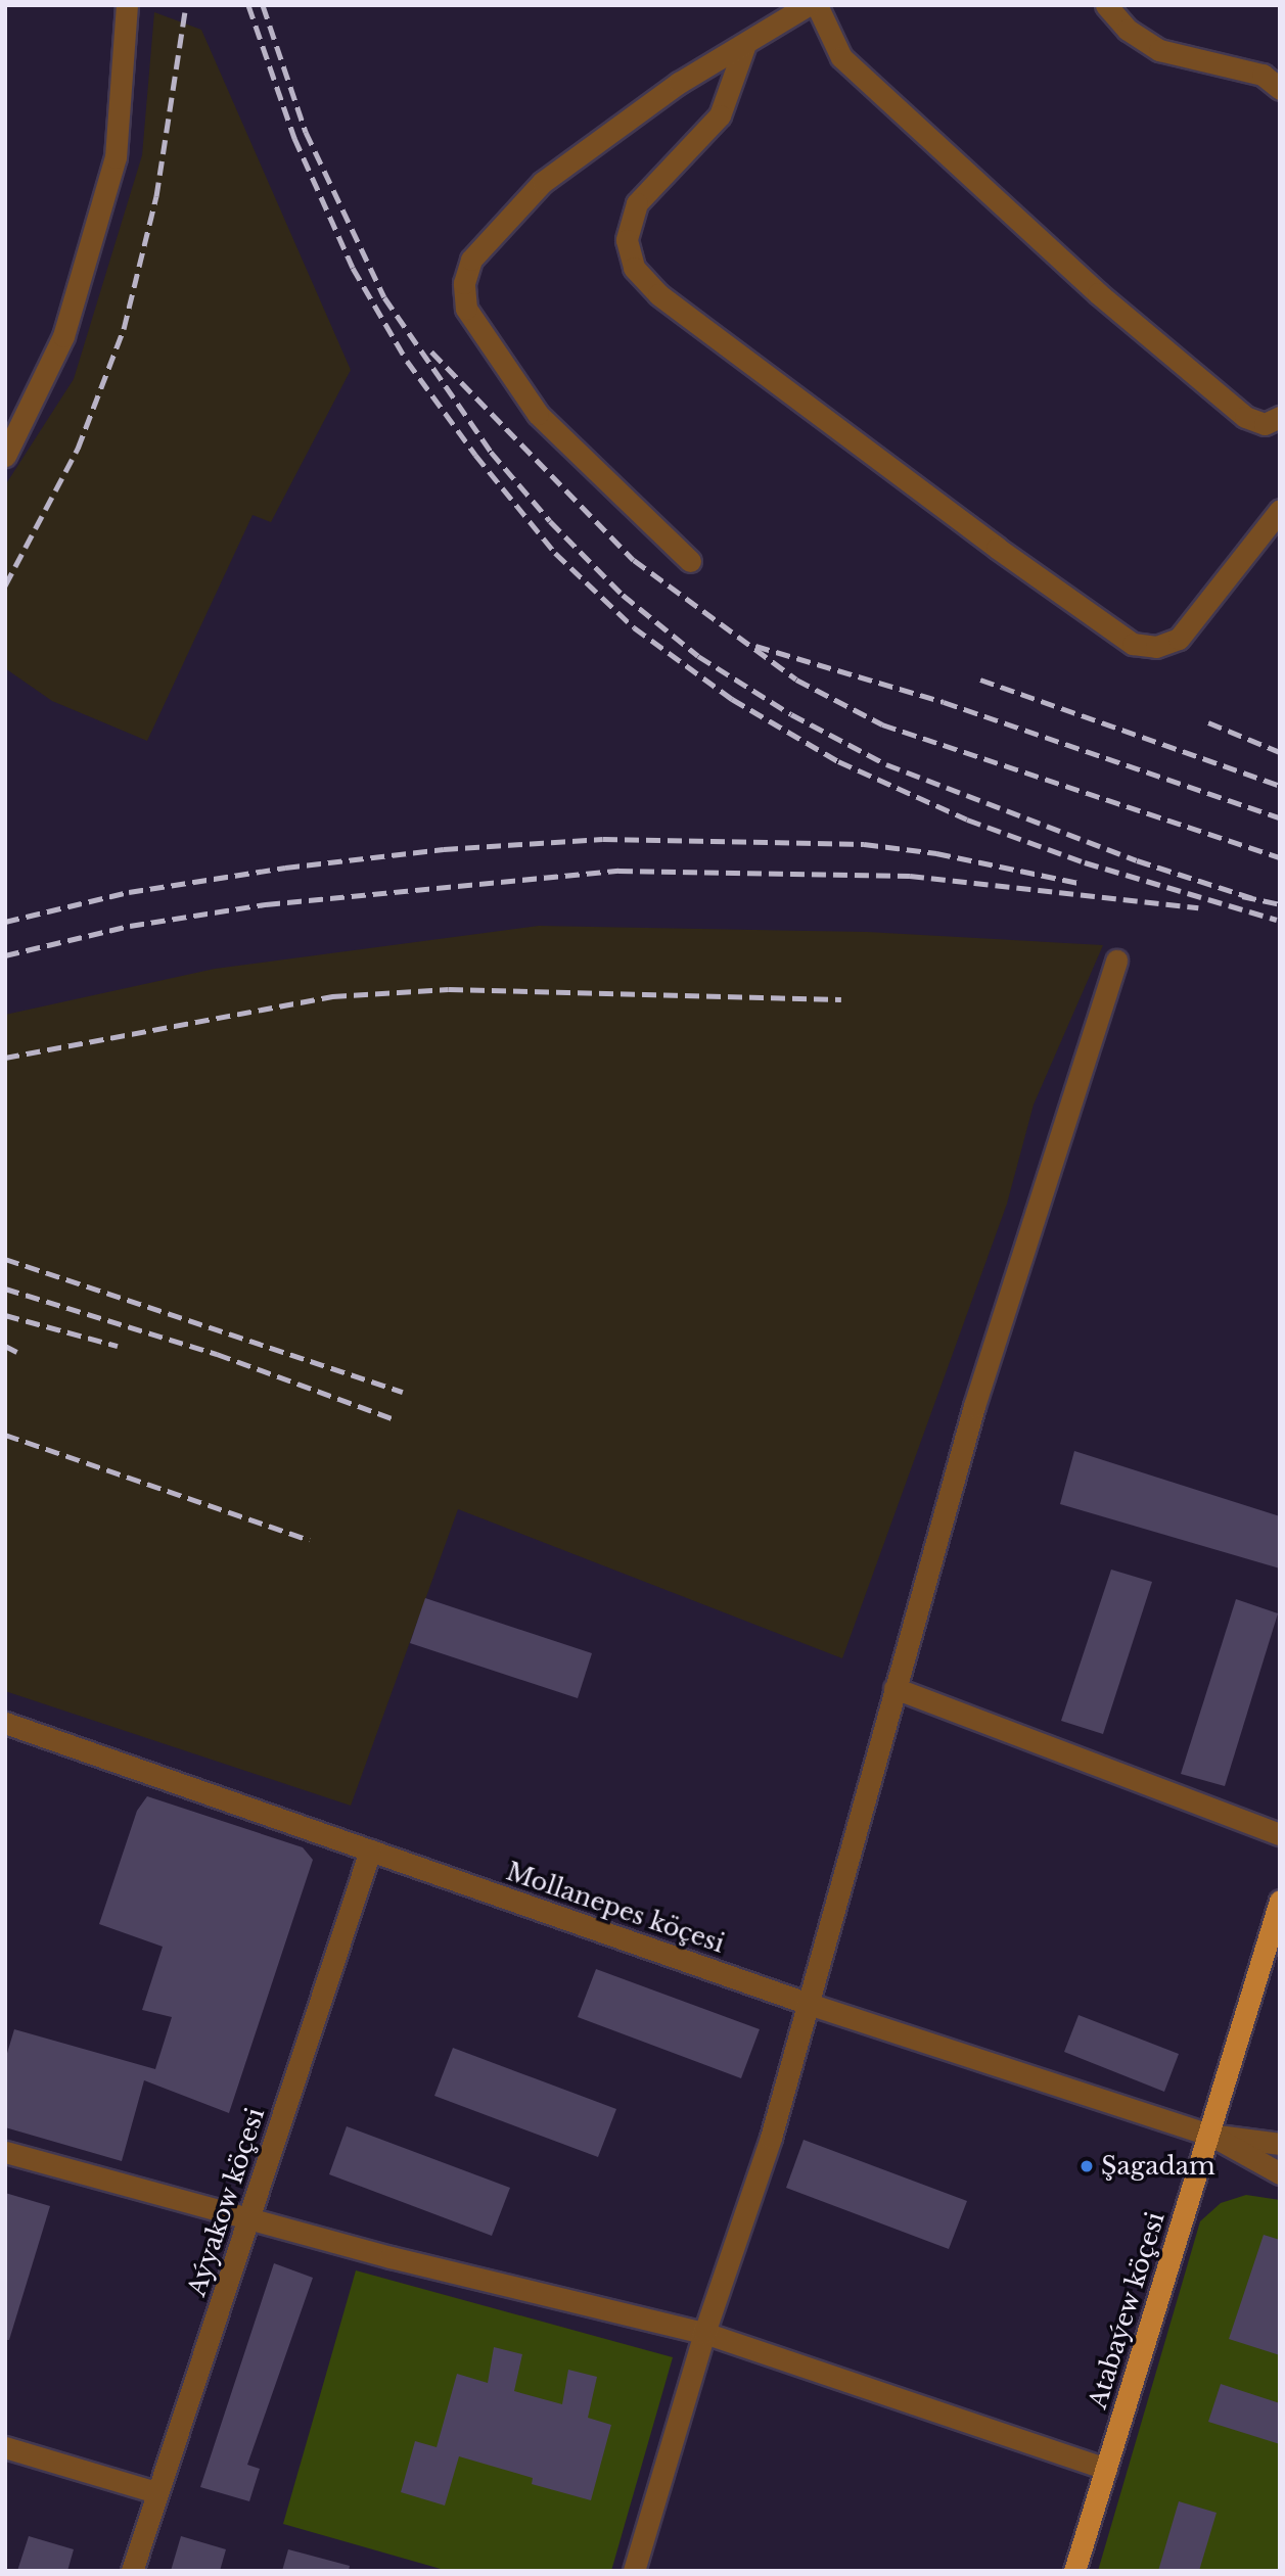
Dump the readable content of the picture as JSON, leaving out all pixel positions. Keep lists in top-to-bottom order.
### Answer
{
  "streets": {
    "main road": ["Atabaýew köçesi"],
    "street": ["Mollanepes köçesi", "Aýyakow köçesi"]
  },
  "crossings": [
    ["Mollanepes köçesi", "Aýyakow köçesi"],
    ["Mollanepes köçesi", "Atabaýew köçesi"]
  ],
  "places": ["Şagadam"]
}
